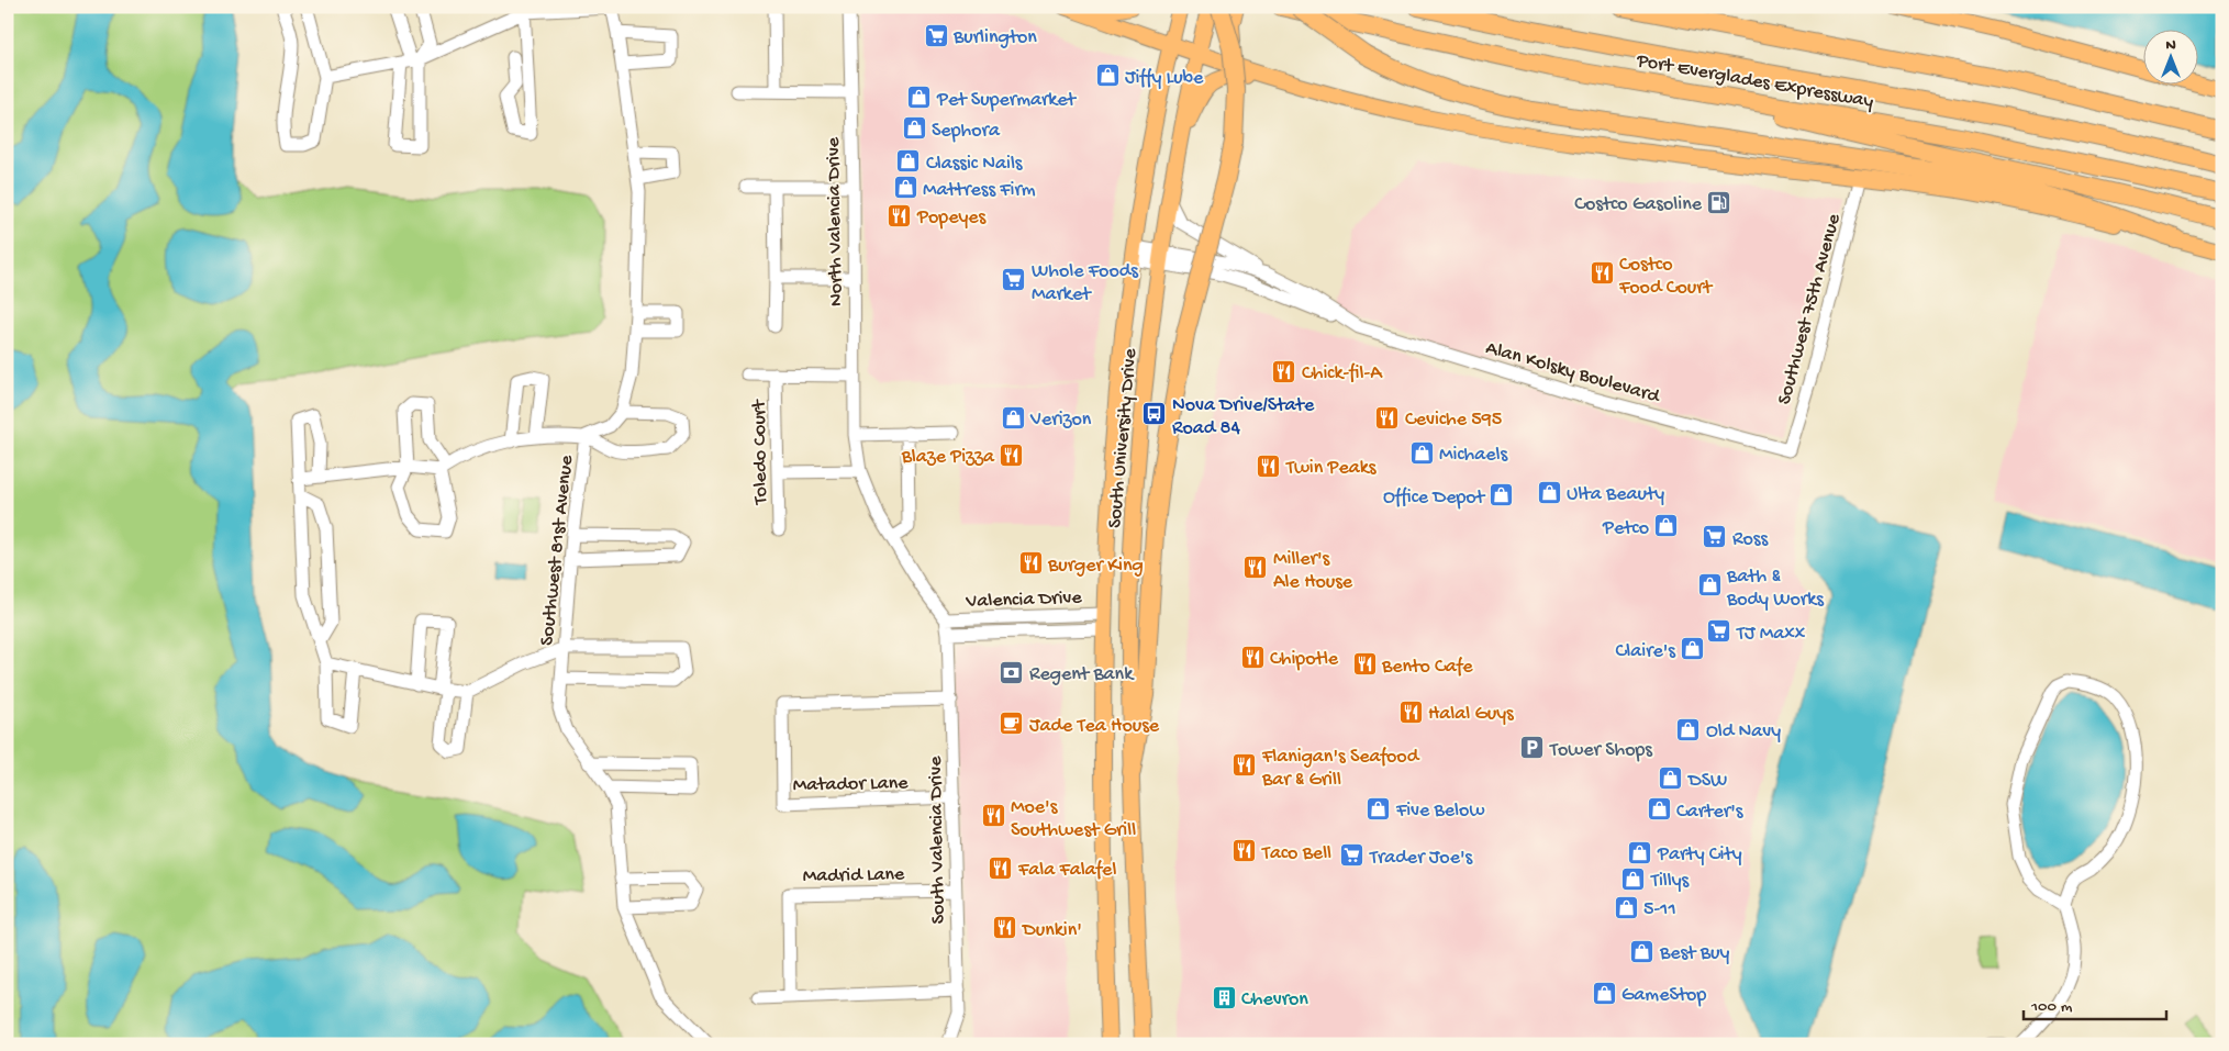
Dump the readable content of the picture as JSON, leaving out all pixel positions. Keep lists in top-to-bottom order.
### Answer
{
  "streets": {
    "highway": ["Port Everglades Expressway"],
    "main road": ["South University Drive"],
    "street": [
      "North Valencia Drive",
      "Southwest 75th Avenue",
      "Alan Kolsky Boulevard",
      "Toledo Court",
      "Southwest 81st Avenue",
      "Valencia Drive",
      "Matador Lane",
      "South Valencia Drive",
      "Madrid Lane"
    ]
  },
  "crossings": [
    ["North Valencia Drive", "Toledo Court"],
    ["North Valencia Drive", "Valencia Drive"],
    ["North Valencia Drive", "South Valencia Drive"],
    ["Southwest 75th Avenue", "Alan Kolsky Boulevard"],
    ["Alan Kolsky Boulevard", "South University Drive"],
    ["South University Drive", "Valencia Drive"],
    ["Valencia Drive", "South Valencia Drive"],
    ["Matador Lane", "South Valencia Drive"],
    ["South Valencia Drive", "Madrid Lane"]
  ],
  "places": {
    "supermarket": [
      "Burlington",
      "Whole Foods Market",
      "Ross",
      "TJ Maxx",
      "Trader Joe's"
    ],
    "shop": [
      "Jiffy Lube",
      "Pet Supermarket",
      "Sephora",
      "Classic Nails",
      "Mattress Firm",
      "Verizon",
      "Michaels",
      "Ulta Beauty",
      "Office Depot",
      "Petco",
      "Bath & Body Works",
      "Claire's",
      "Old Navy",
      "DSW",
      "Five Below",
      "Carter's",
      "Party City",
      "Tillys",
      "5-11",
      "Best Buy",
      "GameStop"
    ],
    "fuel station": ["Costco Gasoline"],
    "restaurant": [
      "Popeyes",
      "Costco Food Court",
      "Chick-fil-A",
      "Ceviche 595",
      "Blaze Pizza",
      "Twin Peaks",
      "Burger King",
      "Miller's Ale House",
      "Chipotle",
      "Bento Cafe",
      "Halal Guys",
      "Flanigan's Seafood Bar & Grill",
      "Moe's Southwest Grill",
      "Taco Bell",
      "Fala Falafel",
      "Dunkin'"
    ],
    "bus stop": ["Nova Drive/State Road 84"],
    "bank": ["Regent Bank"],
    "cafe": ["Jade Tea House"],
    "parking": ["Tower Shops"],
    "building": ["Chevron"]
  },
  "scale_bar": "100 m",
  "north": "top"
}
